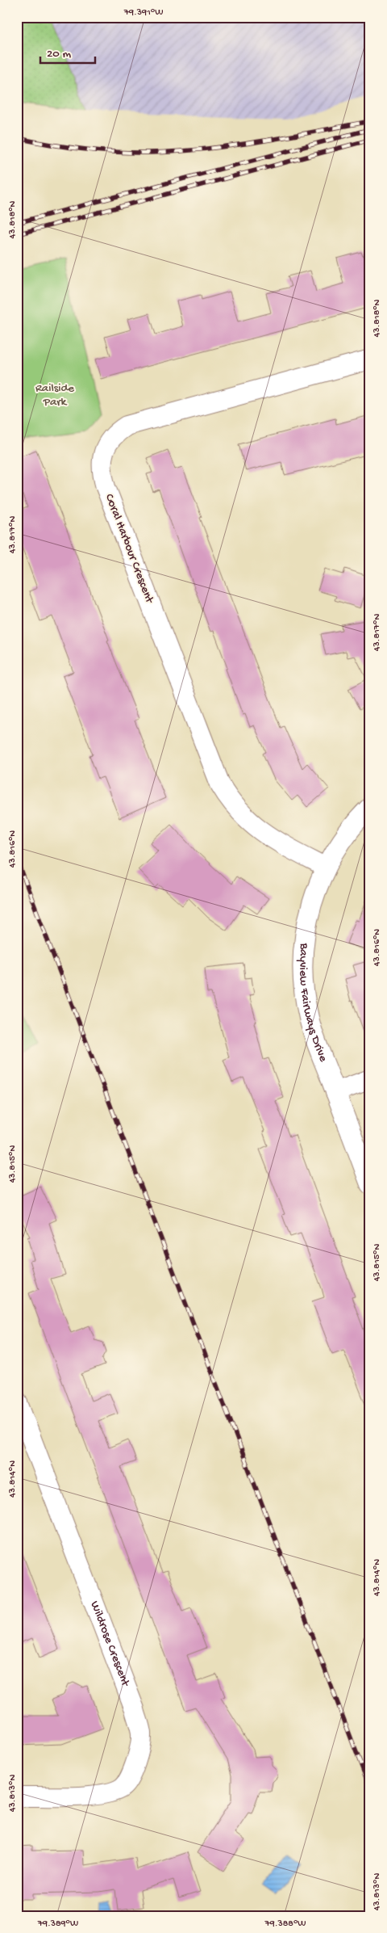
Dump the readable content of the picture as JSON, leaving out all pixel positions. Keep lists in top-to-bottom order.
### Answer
{
  "streets": {
    "street": ["Coral Harbour Crescent", "Bayview Fairways Drive", "Wildrose Crescent"]
  },
  "crossings": [
    ["Coral Harbour Crescent", "Bayview Fairways Drive"]
  ],
  "parks": ["Railside Park"],
  "scale_bar": "20 m",
  "coordinates": [
    "79.391°W",
    "43.818°N",
    "43.817°N",
    "43.816°N",
    "43.815°N",
    "43.814°N",
    "43.813°N",
    "79.389°W",
    "79.388°W"
  ]
}
